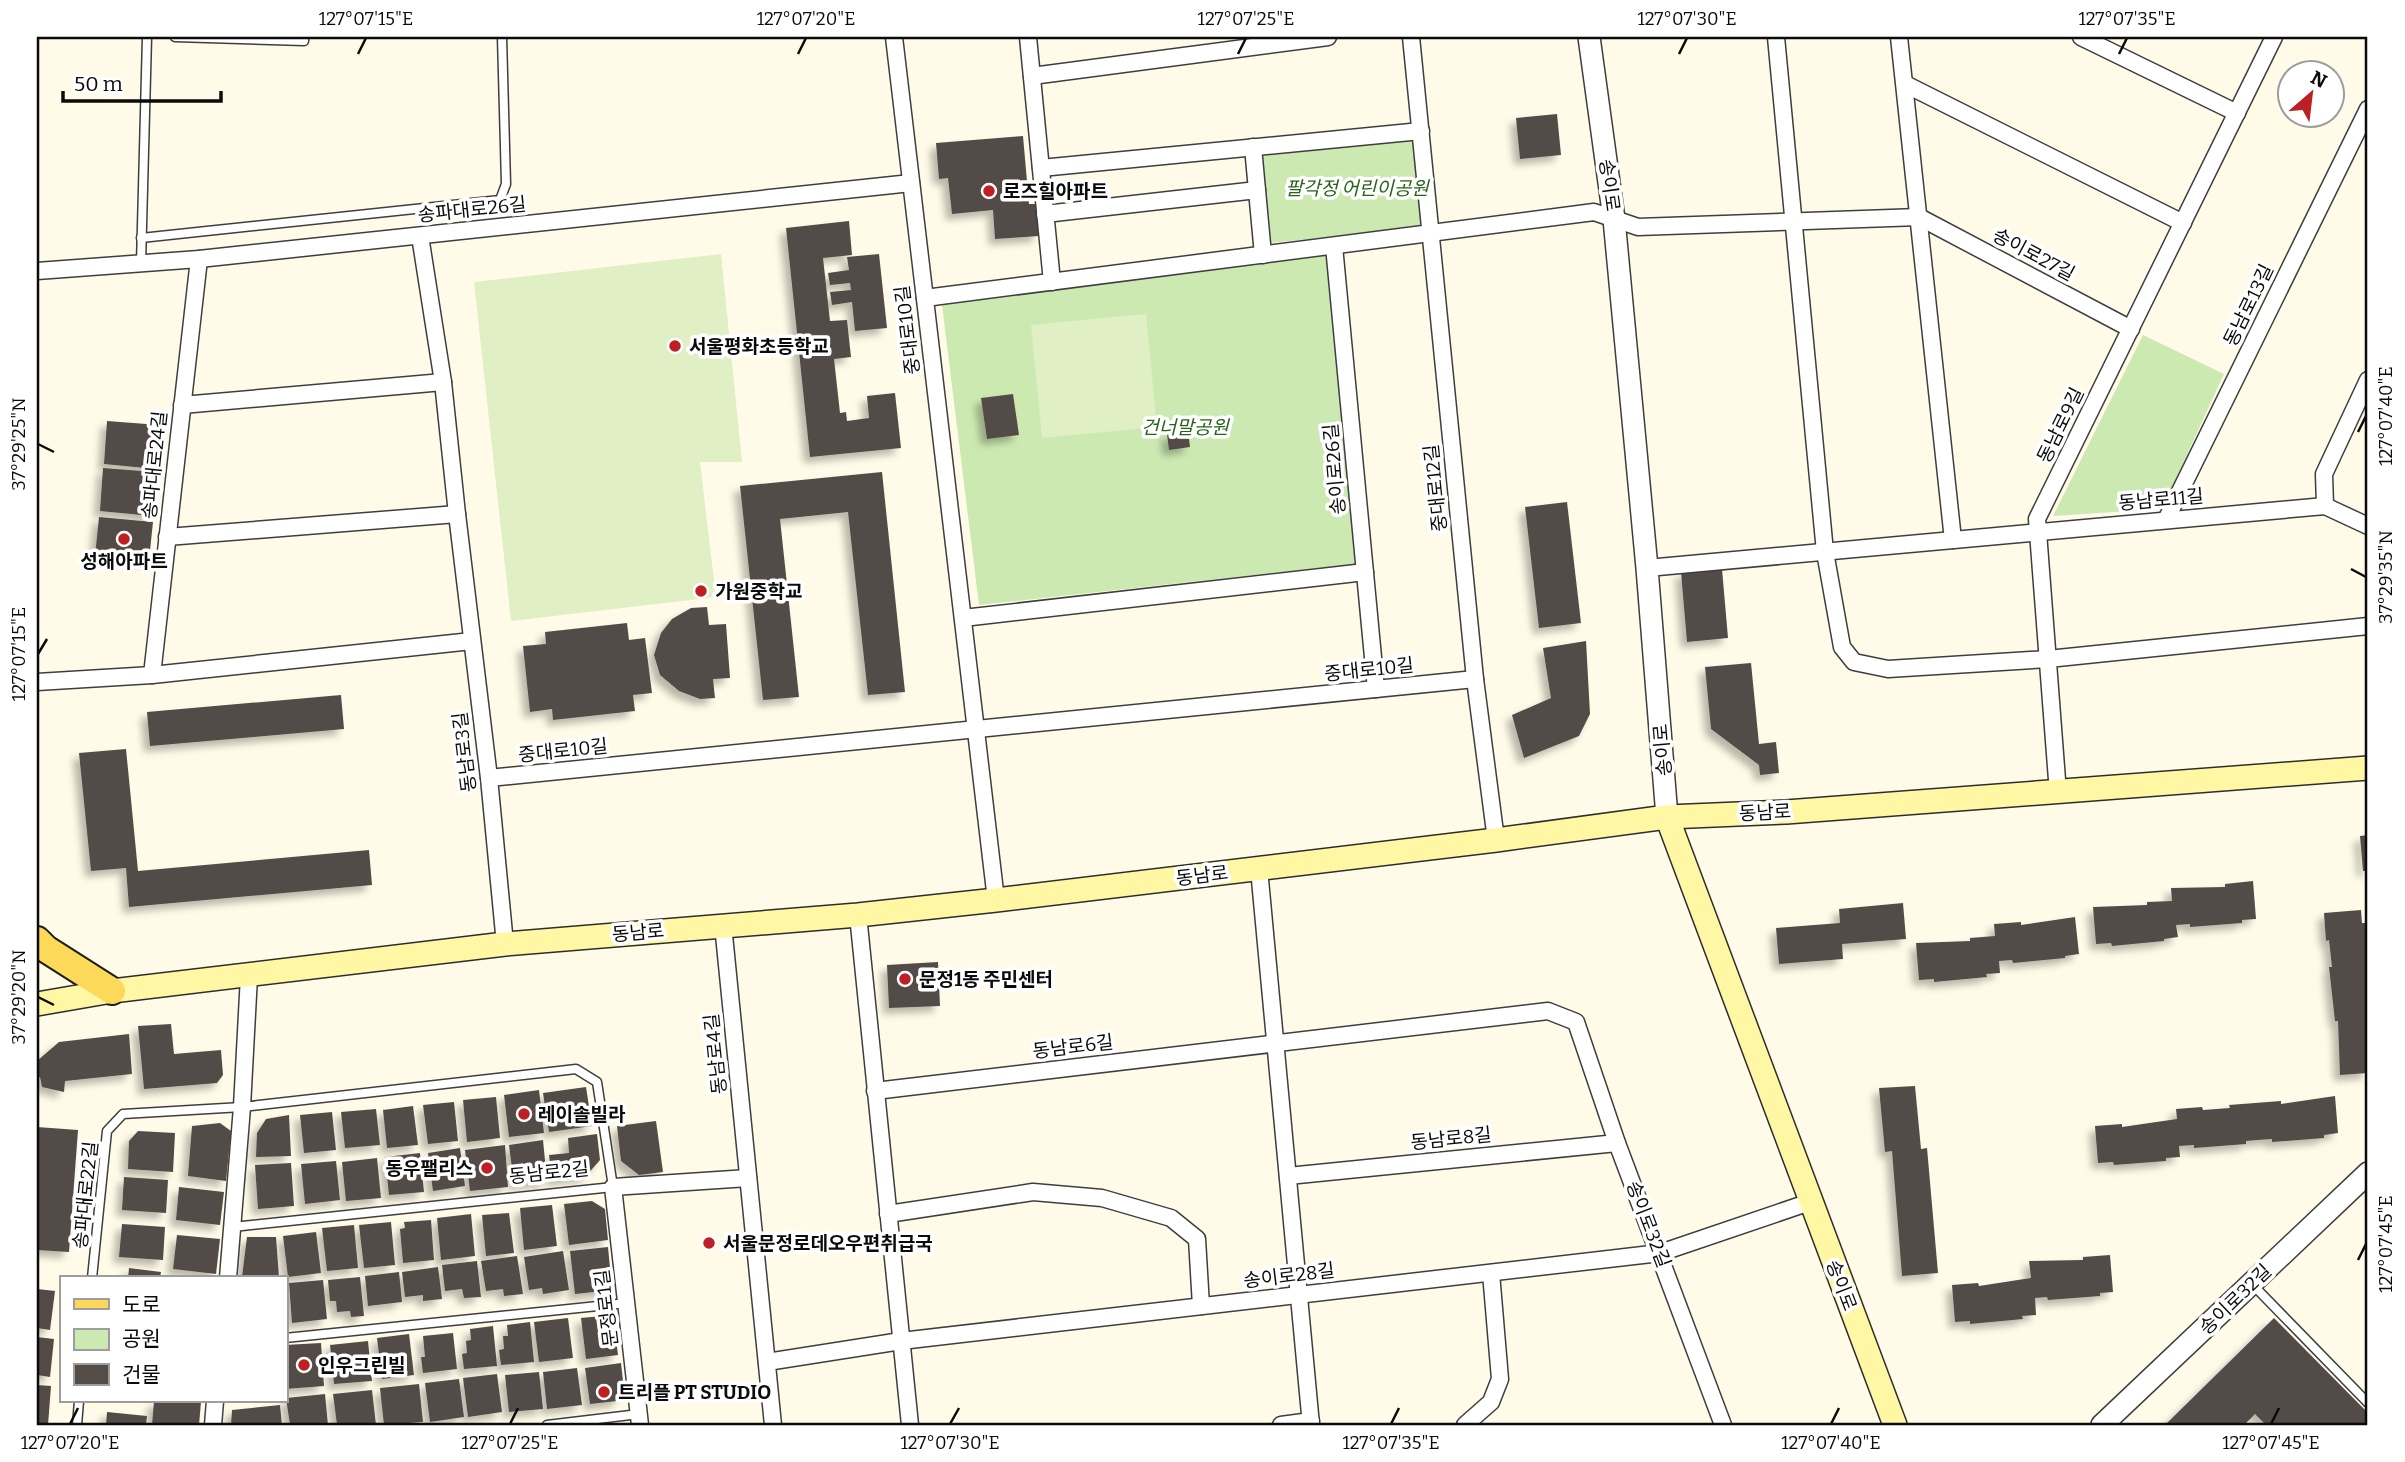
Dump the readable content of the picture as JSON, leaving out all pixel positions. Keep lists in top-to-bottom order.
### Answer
{
  "streets": {
    "main road": ["송이로", "동남로"],
    "street": [
      "송파대로26길",
      "송이로27길",
      "동남로13길",
      "중대로10길",
      "동남로9길",
      "송파대로24길",
      "송이로26길",
      "중대로12길",
      "동남로11길",
      "동남로3길",
      "동남로6길",
      "동남로4길",
      "동남로8길",
      "송이로32길",
      "송이로28길",
      "문정로1길"
    ],
    "lane": ["동남로2길", "송파대로22길"]
  },
  "crossings": [
    ["송이로", "동남로11길"],
    ["송이로", "동남로"],
    ["송이로", "송이로28길"],
    ["송파대로26길", "중대로10길"],
    ["송파대로26길", "송파대로24길"],
    ["송파대로26길", "동남로3길"],
    ["송이로27길", "동남로9길"],
    ["동남로13길", "동남로11길"],
    ["중대로10길", "송이로26길"],
    ["중대로10길", "중대로12길"],
    ["중대로10길", "동남로3길"],
    ["중대로10길", "동남로"],
    ["동남로9길", "동남로11길"],
    ["동남로9길", "동남로"],
    ["중대로12길", "동남로"],
    ["동남로3길", "동남로"],
    ["동남로", "동남로4길"],
    ["동남로6길", "송이로32길"],
    ["동남로4길", "송이로28길"],
    ["동남로8길", "송이로32길"],
    ["동남로2길", "송파대로22길"],
    ["동남로2길", "문정로1길"],
    ["송이로32길", "송이로28길"]
  ],
  "parks": ["팔각정 어린이공원", "건너말공원"],
  "places": [
    "로즈힐아파트",
    "서울평화초등학교",
    "성해아파트",
    "가원중학교",
    "문정1동 주민센터",
    "레이솔빌라",
    "동우팰리스",
    "서울문정로데오우편취급국",
    "인우그린빌",
    "트리플 PT STUDIO"
  ],
  "legend": ["도로", "공원", "건물"],
  "scale_bar": "50 m",
  "north": "top right",
  "coordinates": [
    "127°07'15\"E",
    "127°07'20\"E",
    "127°07'25\"E",
    "127°07'30\"E",
    "127°07'35\"E",
    "127°07'40\"E",
    "37°29'25\"N",
    "37°29'35\"N",
    "37°29'20\"N",
    "127°07'45\"E"
  ]
}
